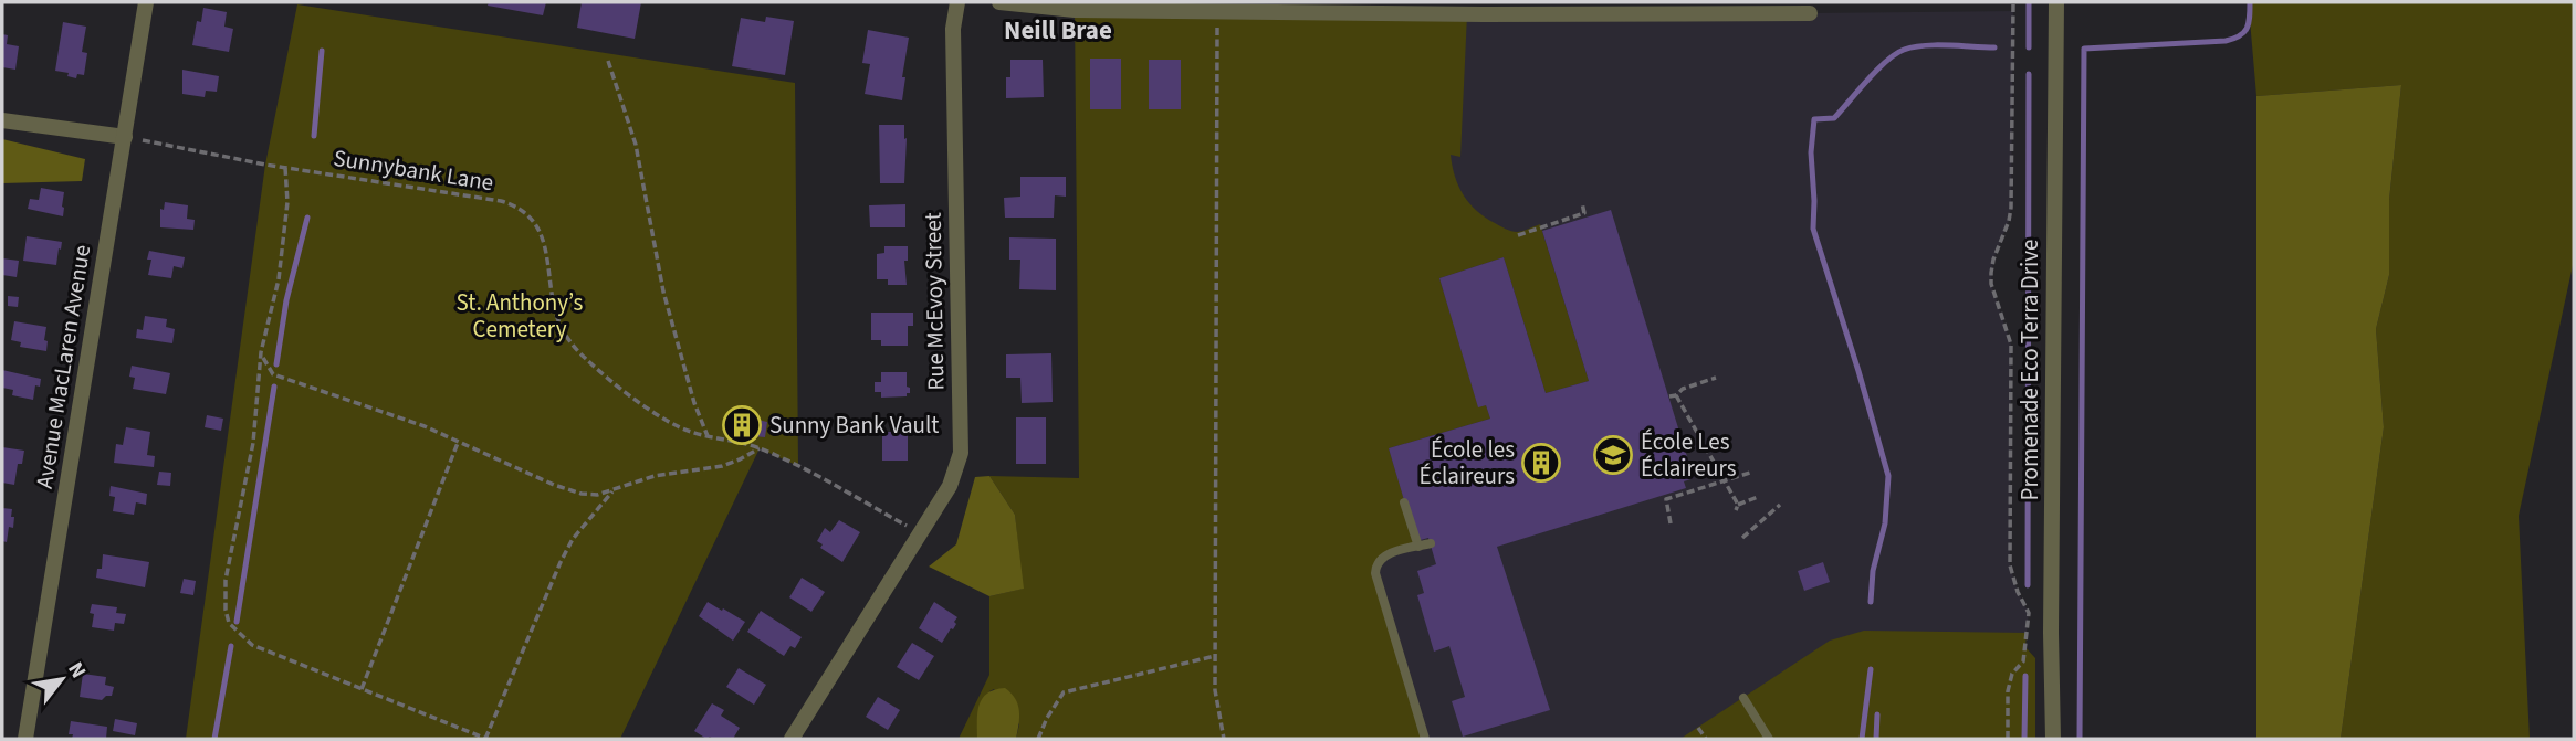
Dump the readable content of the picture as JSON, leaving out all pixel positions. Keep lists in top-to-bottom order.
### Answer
{
  "streets": {
    "street": ["Rue McEvoy Street", "Avenue MacLaren Avenue", "Promenade Eco Terra Drive"],
    "path": ["Sunnybank Lane"]
  },
  "crossings": [
    ["Sunnybank Lane", "Rue McEvoy Street"],
    ["Sunnybank Lane", "Avenue MacLaren Avenue"]
  ],
  "districts": ["Neill Brae"],
  "parks": ["St. Anthony’s Cemetery"],
  "places": {
    "building": ["Sunny Bank Vault", "École les Éclaireurs"],
    "school or university": ["École Les Éclaireurs"]
  },
  "north": "top right"
}
